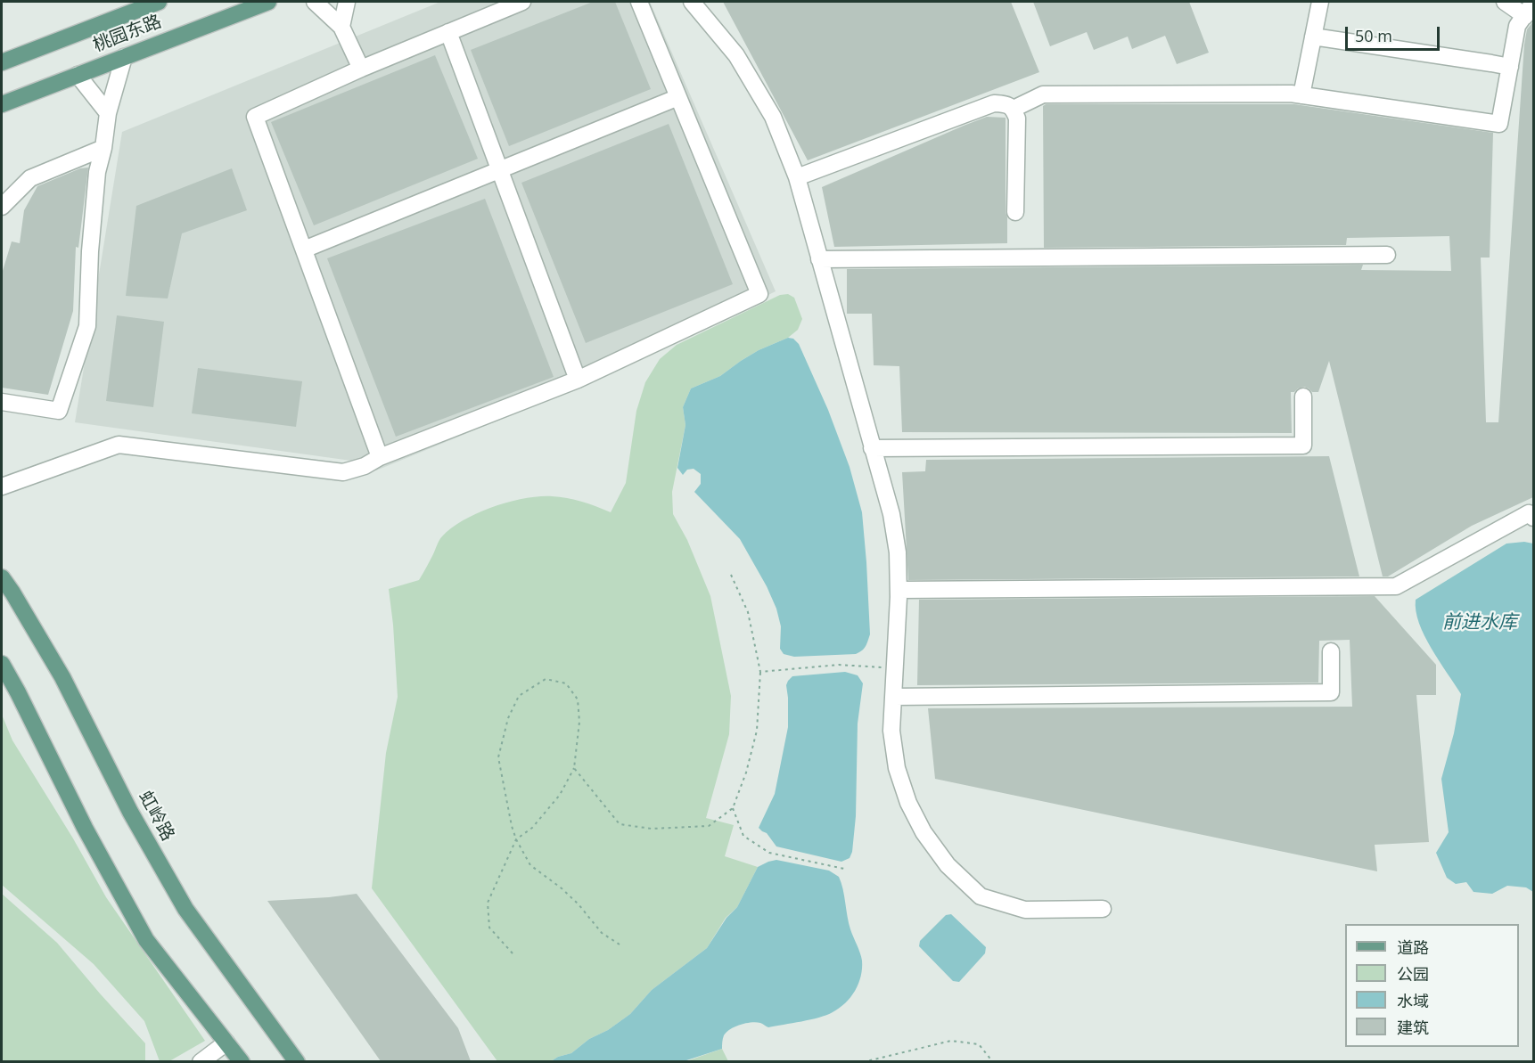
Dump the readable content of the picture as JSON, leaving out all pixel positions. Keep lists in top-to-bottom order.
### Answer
{
  "streets": {
    "main road": ["桃园东路", "虹岭路"]
  },
  "water": ["前进水库"],
  "legend": [
    "道路",
    "公园",
    "水域",
    "建筑"
  ],
  "scale_bar": "50 m"
}
